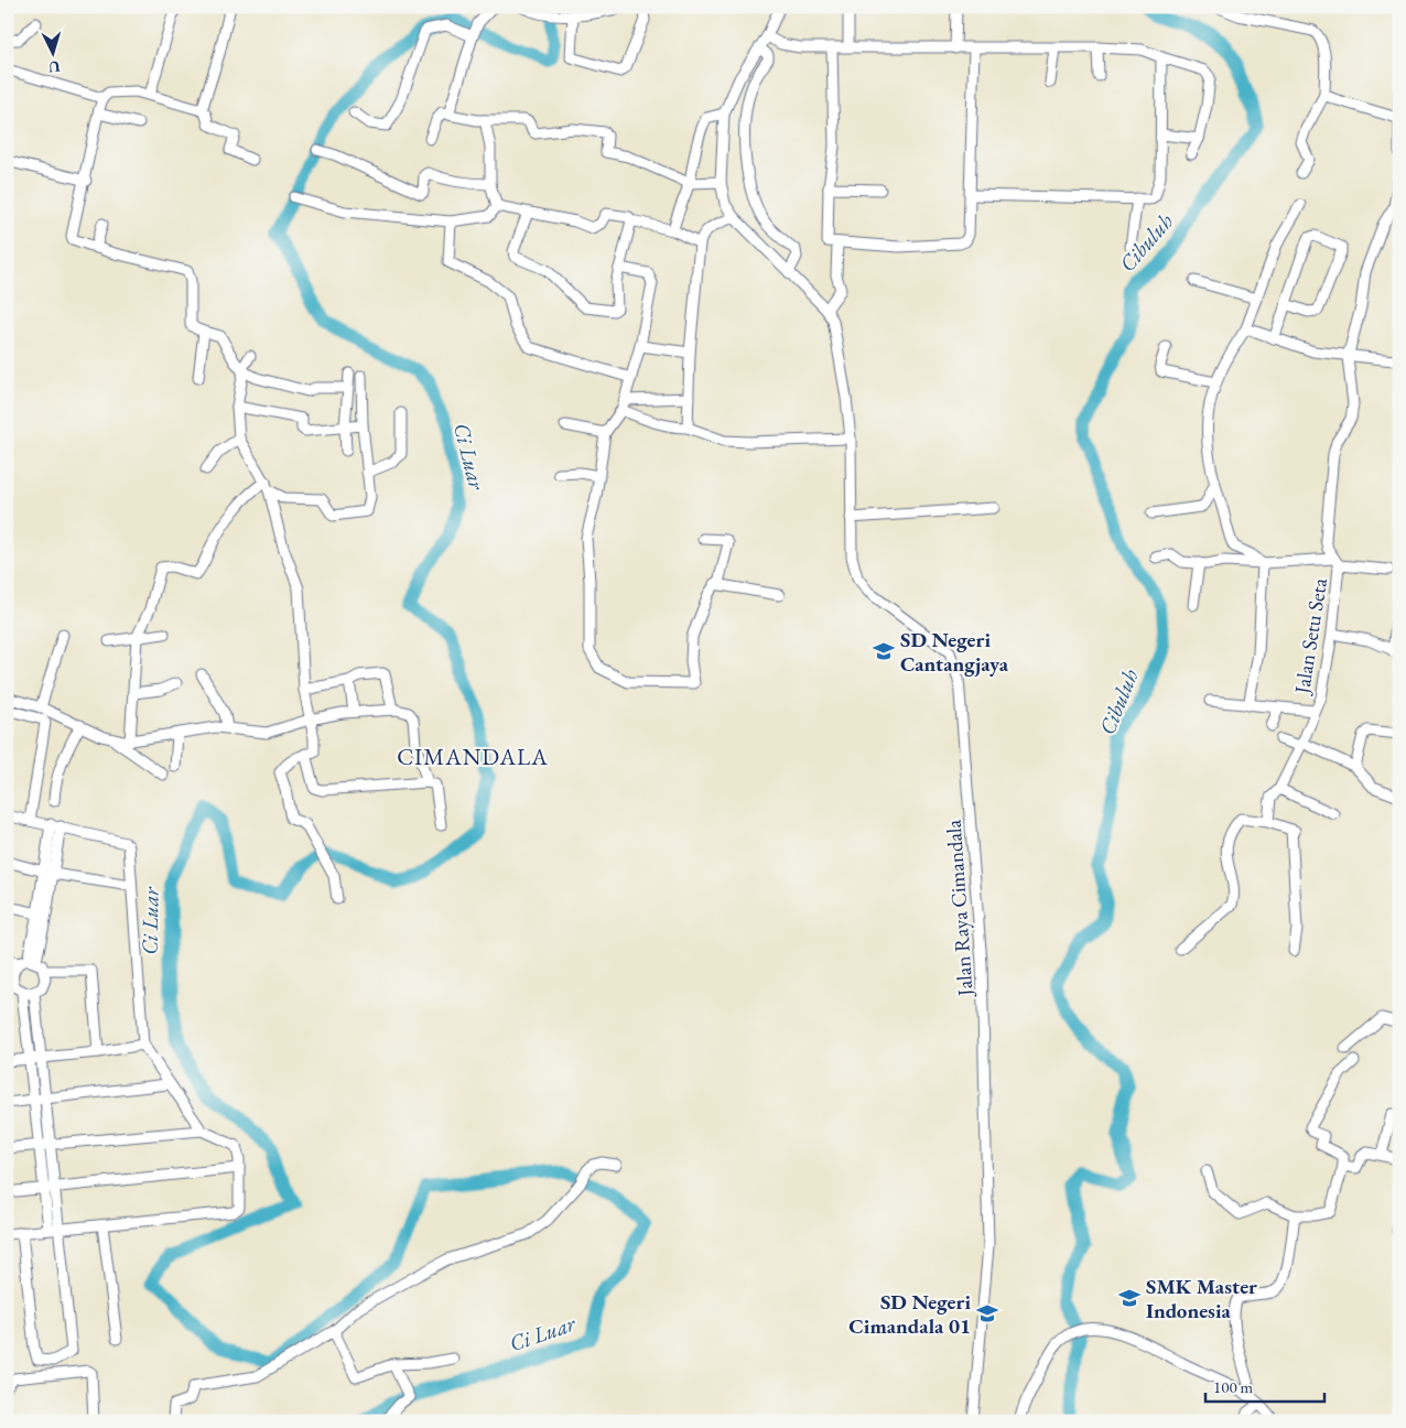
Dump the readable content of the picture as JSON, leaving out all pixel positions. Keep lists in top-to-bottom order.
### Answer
{
  "streets": {
    "street": ["Jalan Setu Seta", "Jalan Raya Cimandala"]
  },
  "districts": ["CIMANDALA"],
  "water": ["Cibuluh", "Ci Luar"],
  "places": {
    "school or university": ["SD Negeri Cantangjaya", "SMK Master Indonesia", "SD Negeri Cimandala 01"]
  },
  "scale_bar": "100 m",
  "north": "bottom"
}
